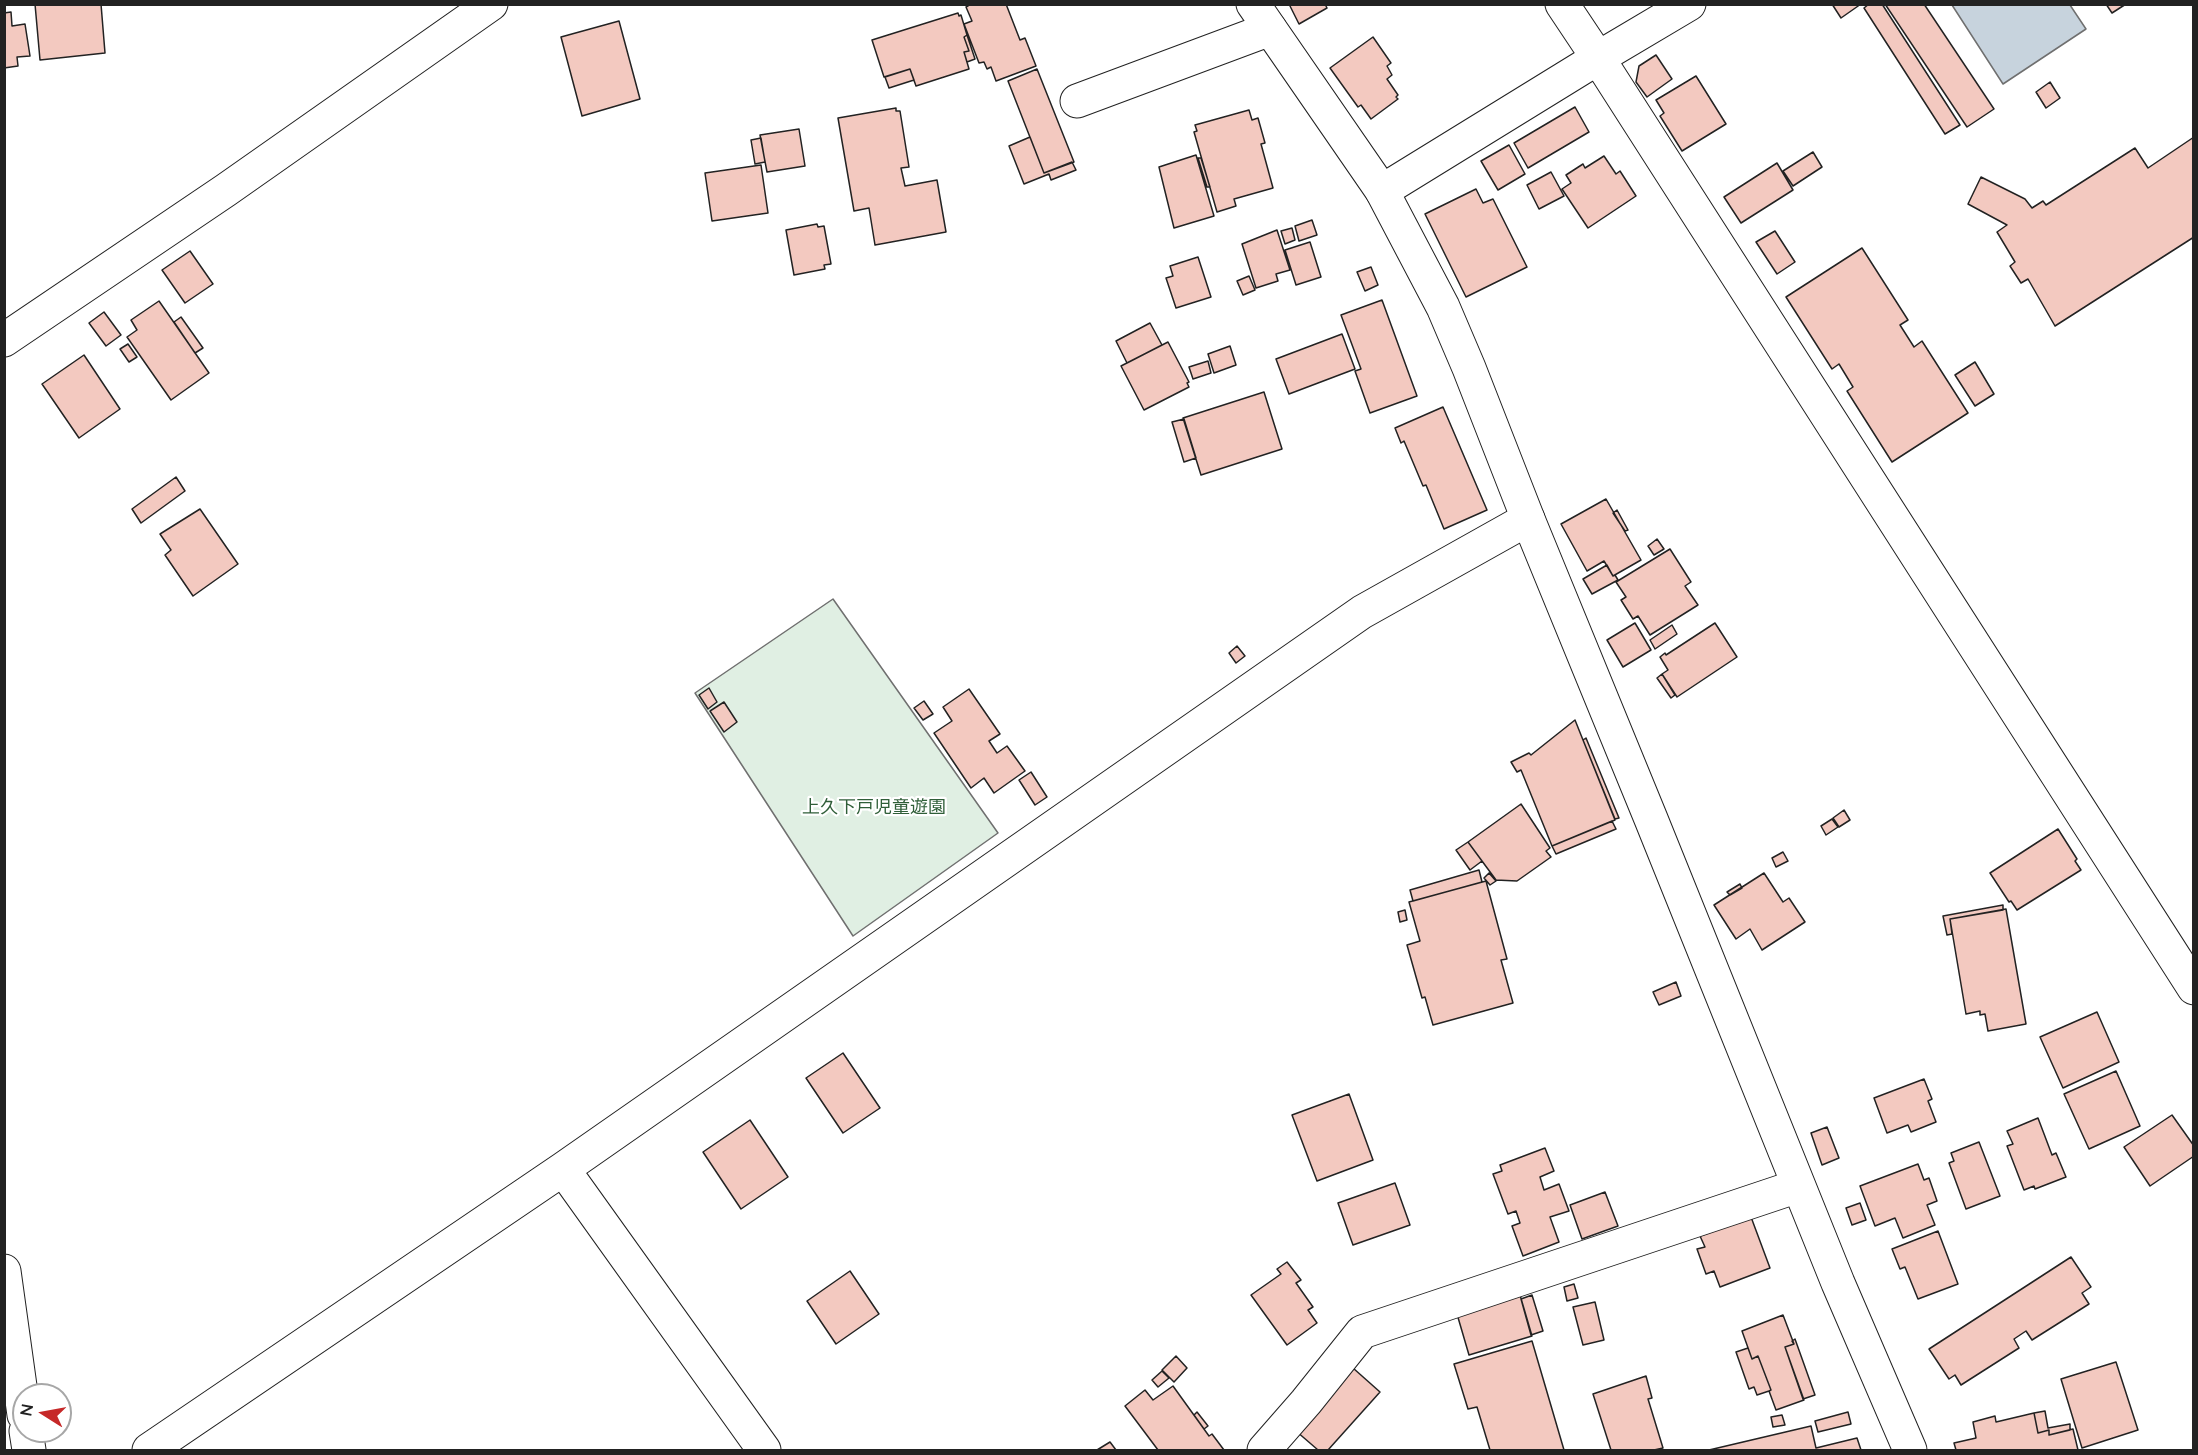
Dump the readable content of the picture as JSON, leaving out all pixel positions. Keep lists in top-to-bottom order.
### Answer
{
  "parks": ["上久下戸児童遊園"],
  "north": "left"
}
